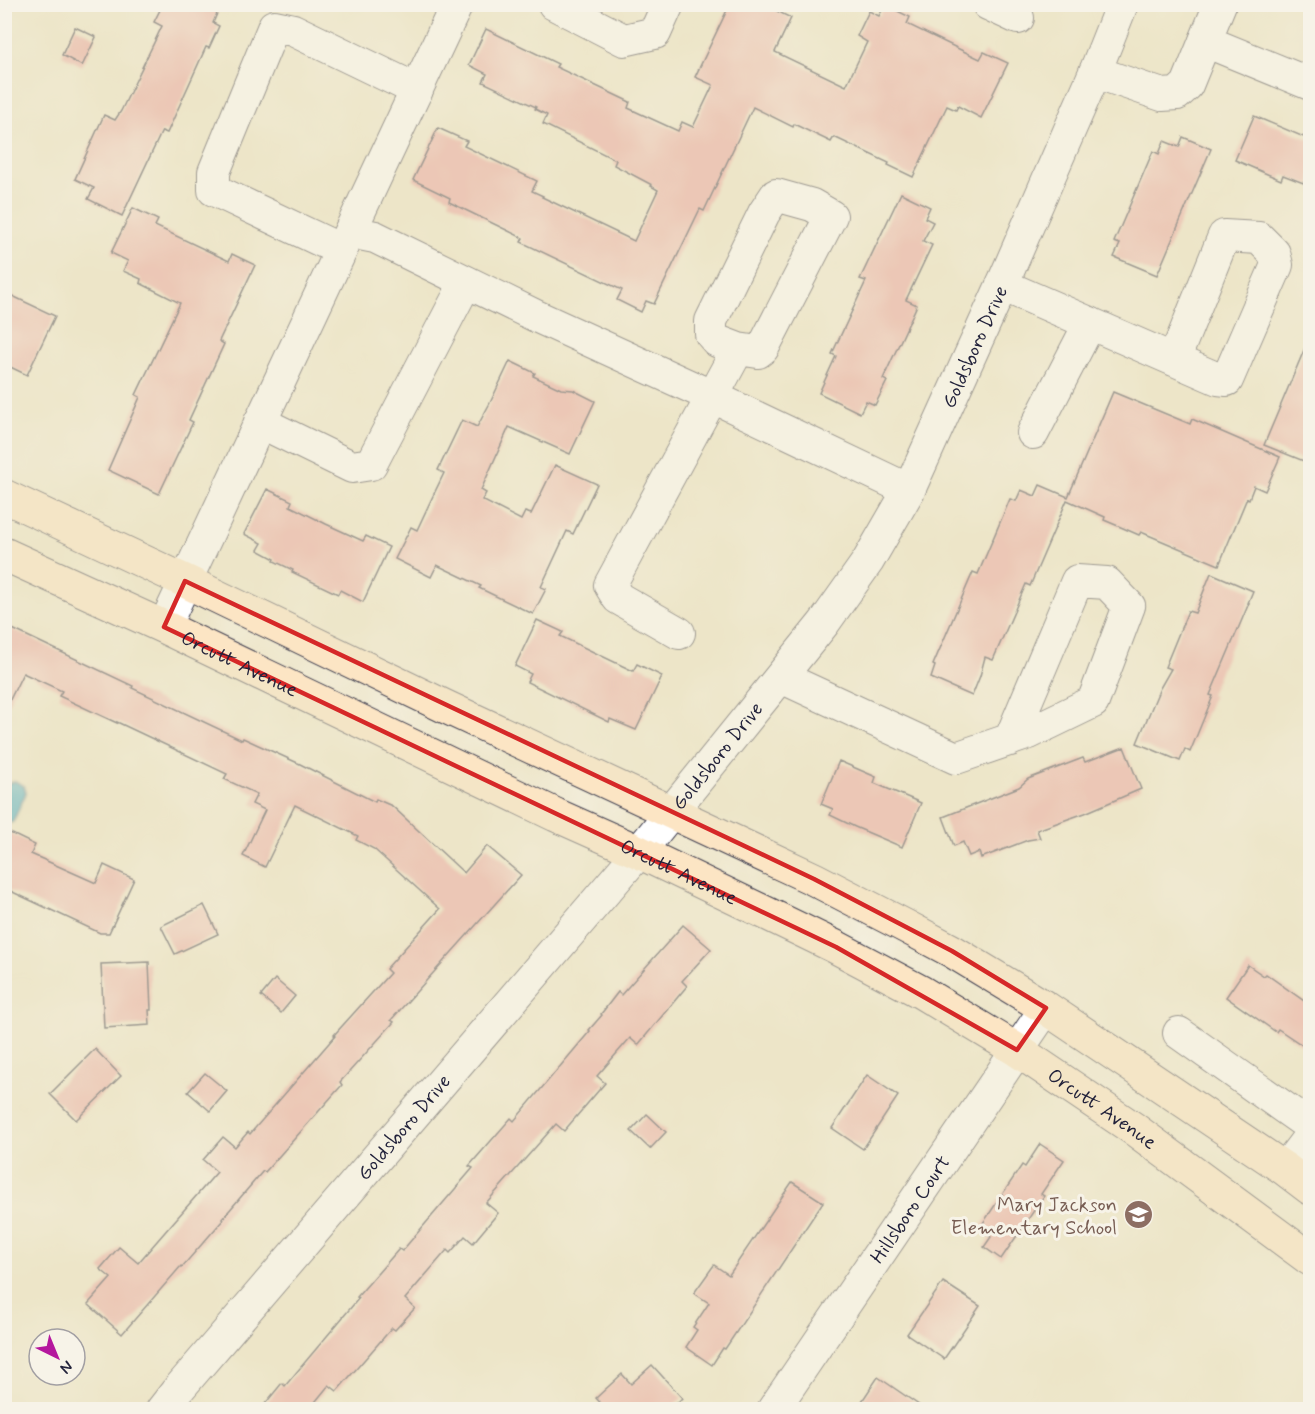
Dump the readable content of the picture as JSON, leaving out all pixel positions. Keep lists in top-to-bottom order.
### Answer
{
  "streets": {
    "main road": ["Orcutt Avenue"],
    "street": ["Goldsboro Drive", "Hillsboro Court"]
  },
  "crossings": [
    ["Goldsboro Drive", "Orcutt Avenue"],
    ["Orcutt Avenue", "Hillsboro Court"]
  ],
  "places": {
    "school or university": ["Mary Jackson Elementary School"]
  },
  "north": "bottom right"
}
